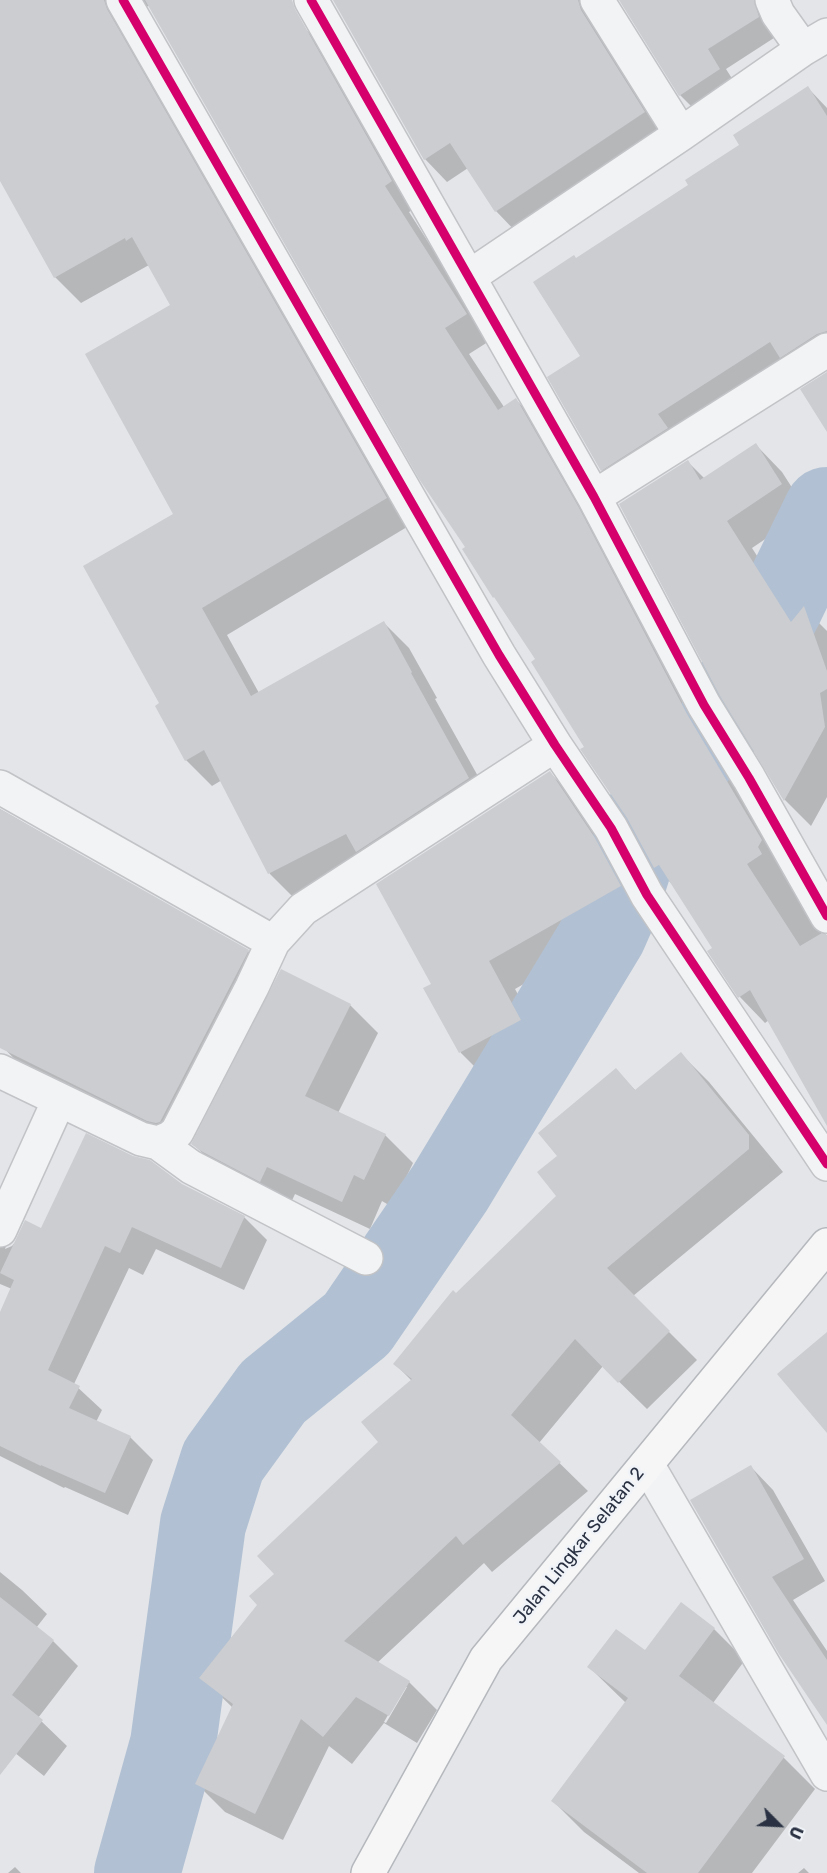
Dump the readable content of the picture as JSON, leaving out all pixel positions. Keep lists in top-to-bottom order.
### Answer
{
  "streets": {
    "highway": ["Jalan Lingkar Selatan 2"]
  },
  "north": "bottom right"
}
